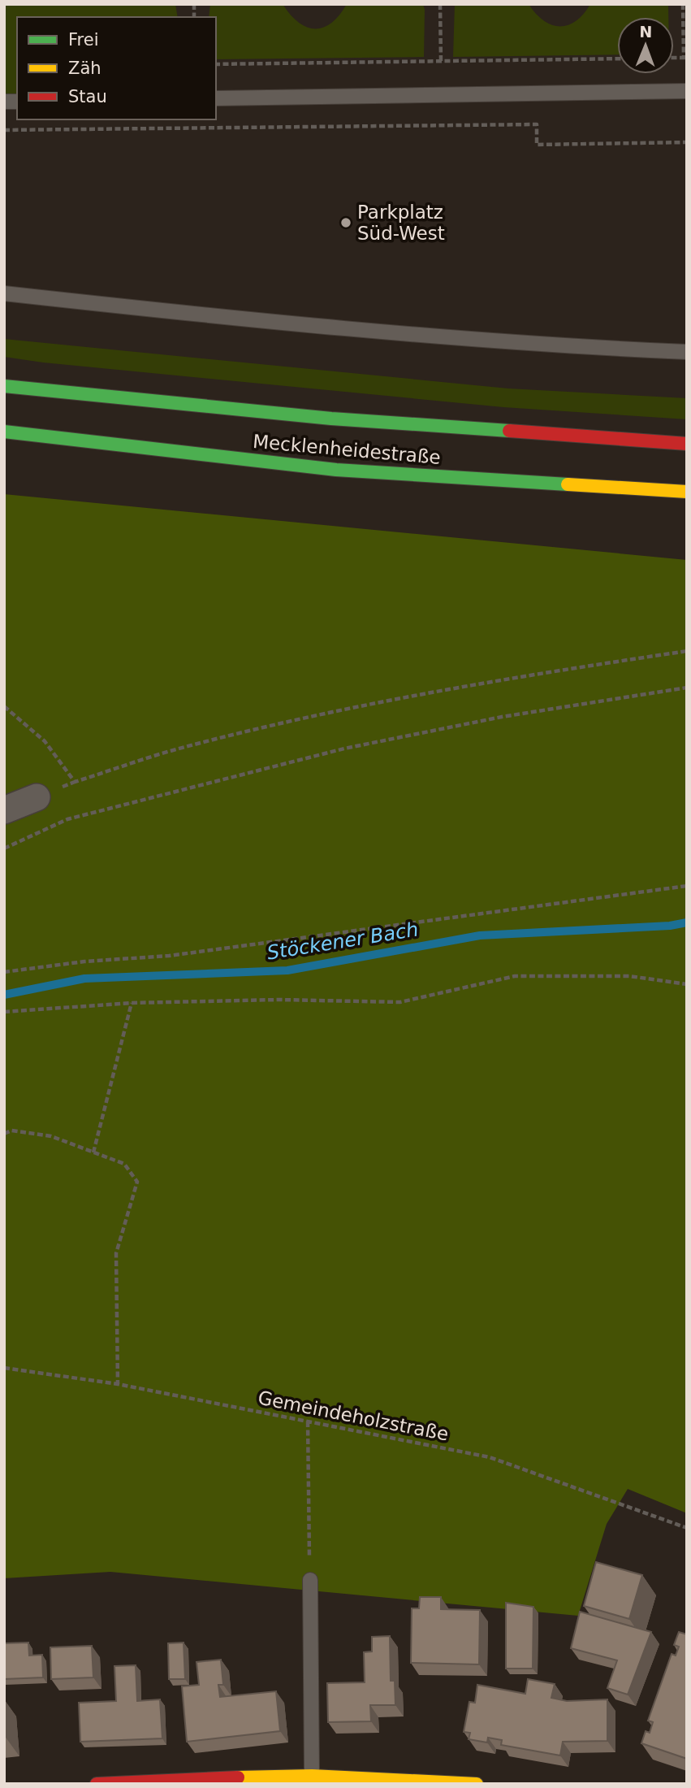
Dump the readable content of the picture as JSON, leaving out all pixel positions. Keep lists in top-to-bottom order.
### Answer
{
  "streets": {
    "main road": ["Mecklenheidestraße"],
    "path": ["Gemeindeholzstraße"]
  },
  "water": ["Stöckener Bach"],
  "places": ["Parkplatz Süd-West"],
  "legend": ["Frei", "Zäh", "Stau"],
  "north": "top"
}
